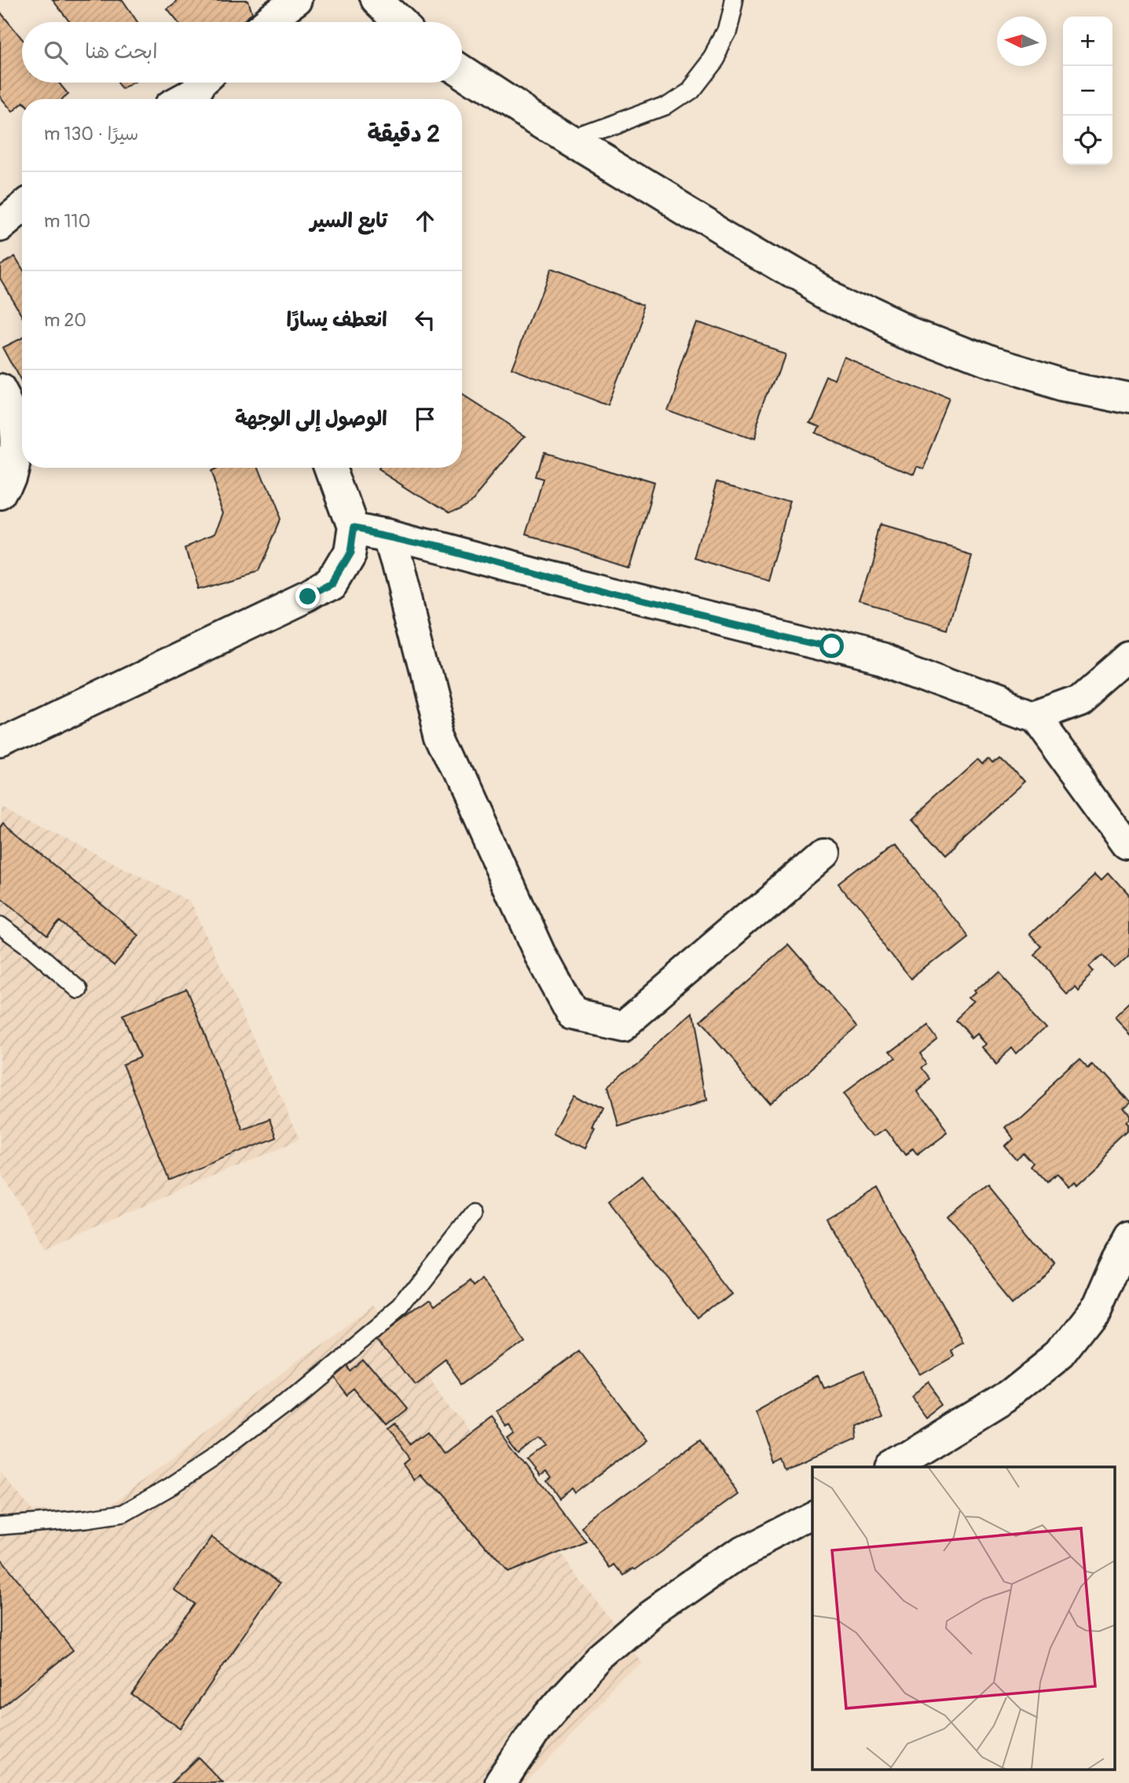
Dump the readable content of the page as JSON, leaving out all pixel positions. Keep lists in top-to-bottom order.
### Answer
{
  "north": "left",
  "page": {
    "map_buttons": ["+", "−"],
    "search": "ابحث هنا",
    "heading": ["2 دقيقة", "سيرًا · 130 m"],
    "list": [
      ["تابع السير", "110 m"],
      ["انعطف يسارًا", "20 m"],
      "الوصول إلى الوجهة"
    ]
  }
}
